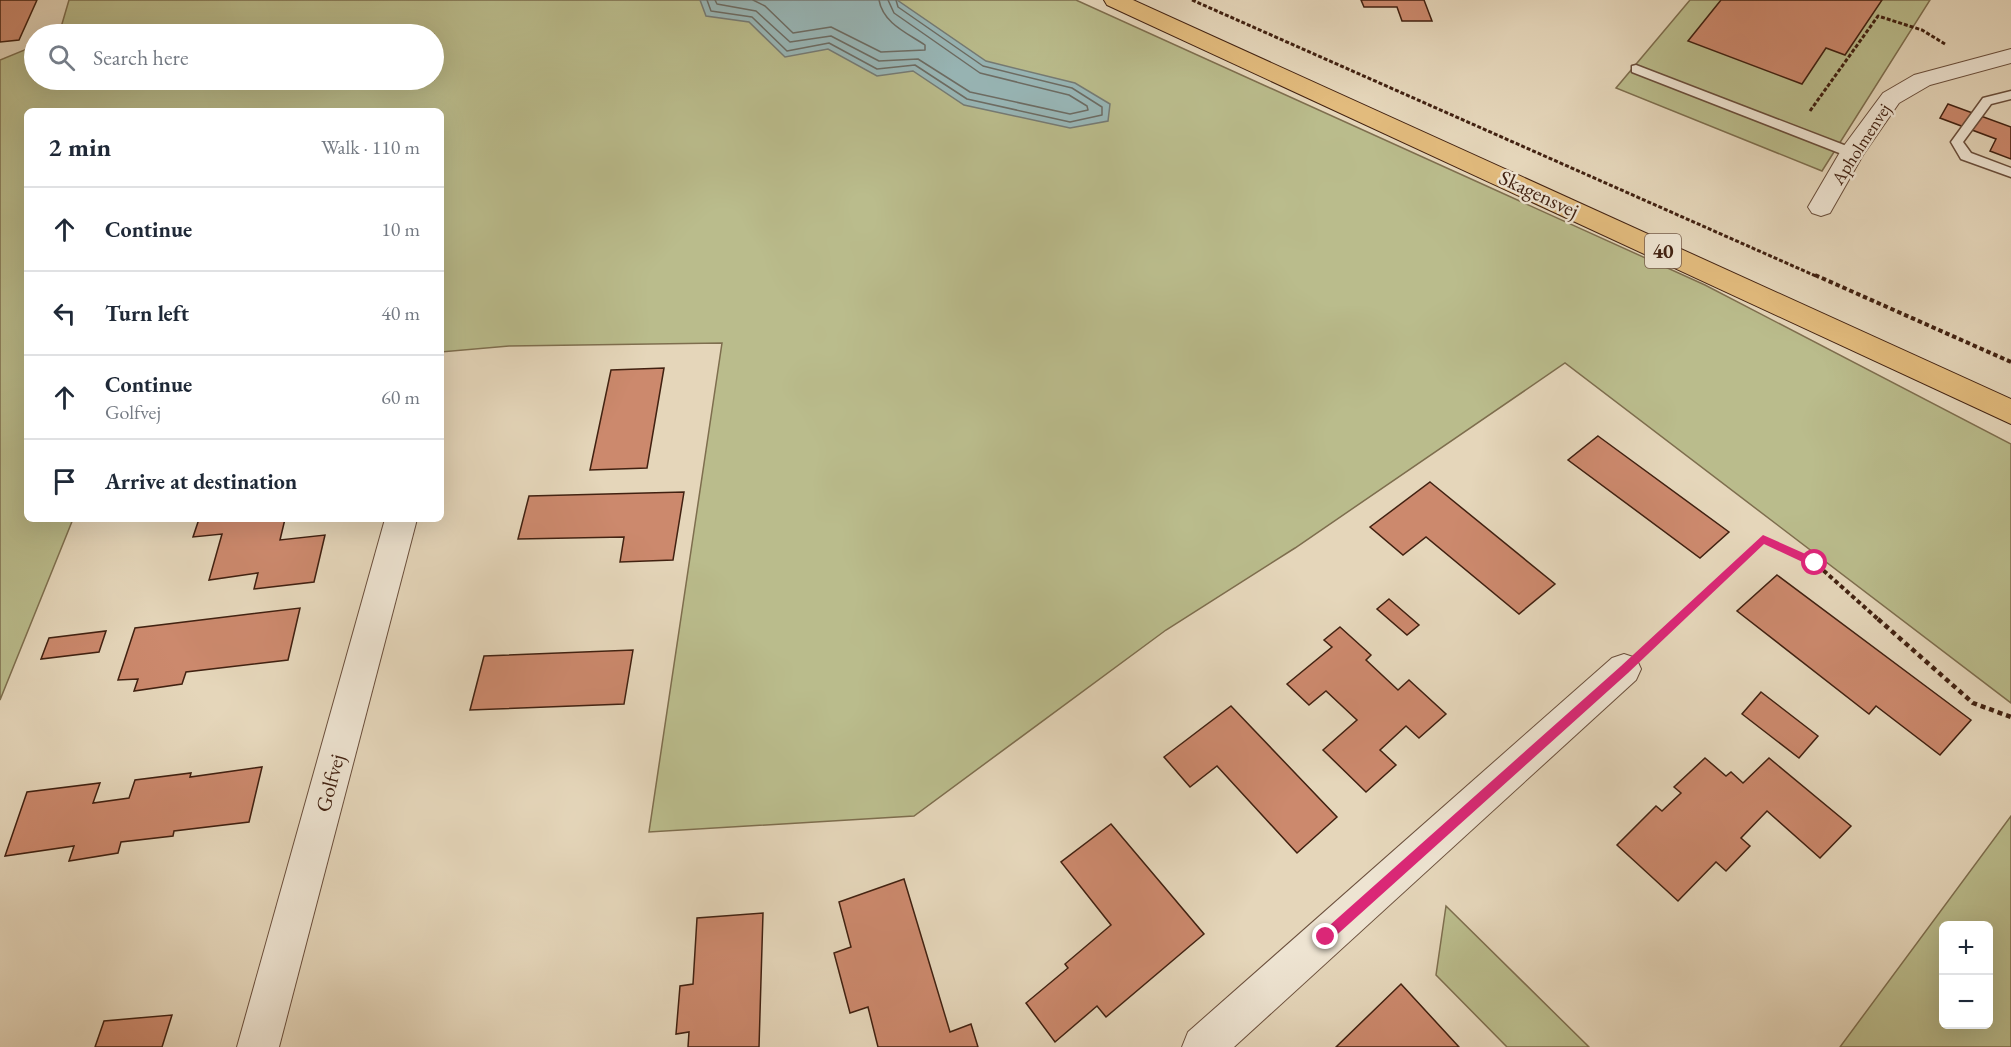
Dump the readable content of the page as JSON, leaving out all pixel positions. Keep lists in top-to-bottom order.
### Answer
{
  "streets": {
    "main road": ["Skagensvej", "40"],
    "street": ["Apholmenvej", "Golfvej"]
  },
  "page": {
    "search": "Search here",
    "heading": ["2 min", "Walk · 110 m"],
    "list": [
      ["Continue", "10 m"],
      ["Turn left", "40 m"],
      ["Continue", "Golfvej", "60 m"],
      "Arrive at destination"
    ],
    "map_buttons": ["+", "−"]
  }
}
